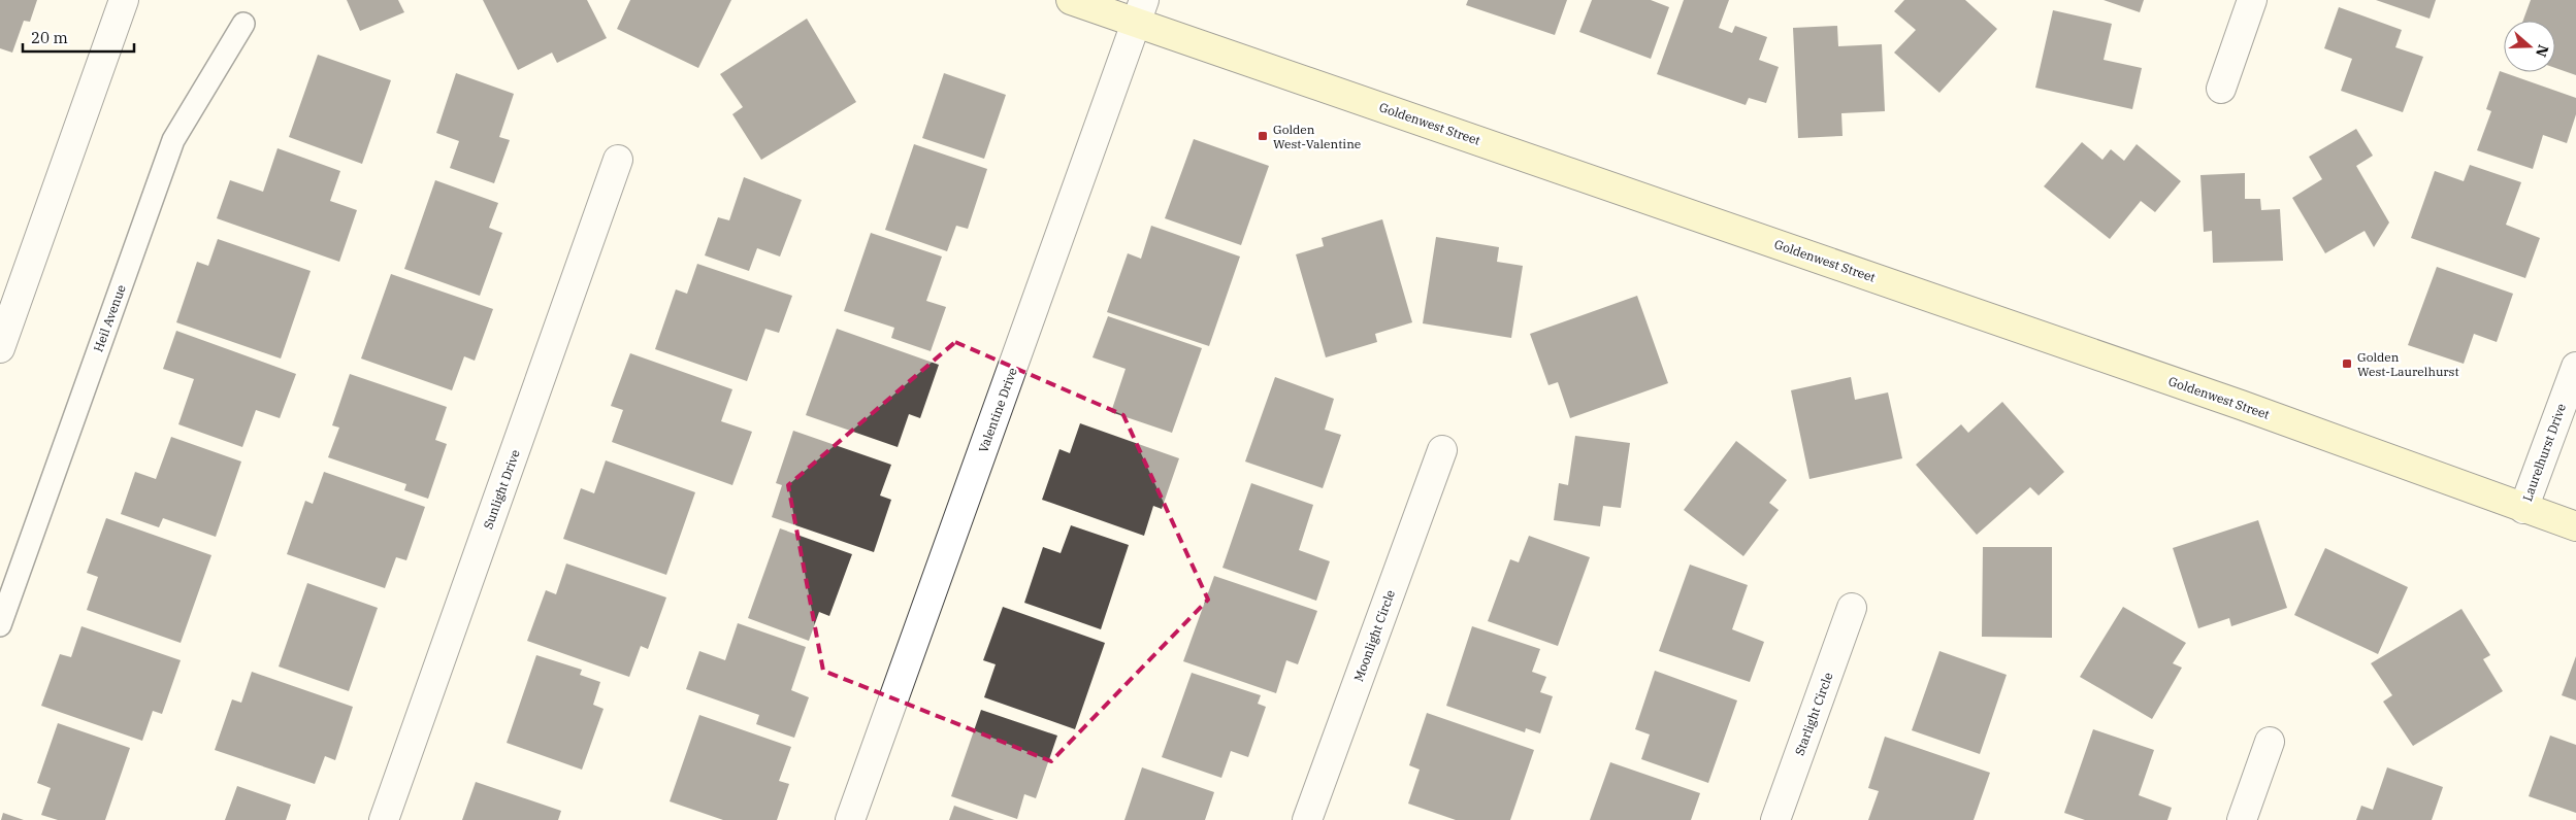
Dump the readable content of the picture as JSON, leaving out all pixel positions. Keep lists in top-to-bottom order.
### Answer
{
  "streets": {
    "main road": ["Goldenwest Street"],
    "street": [
      "Valentine Drive",
      "Laurelhurst Drive",
      "Sunlight Drive",
      "Moonlight Circle",
      "Starlight Circle"
    ],
    "lane": ["Heil Avenue"]
  },
  "crossings": [
    ["Goldenwest Street", "Valentine Drive"],
    ["Goldenwest Street", "Laurelhurst Drive"]
  ],
  "places": {
    "transit": ["Golden West-Valentine", "Golden West-Laurelhurst"]
  },
  "scale_bar": "20 m",
  "north": "right"
}
